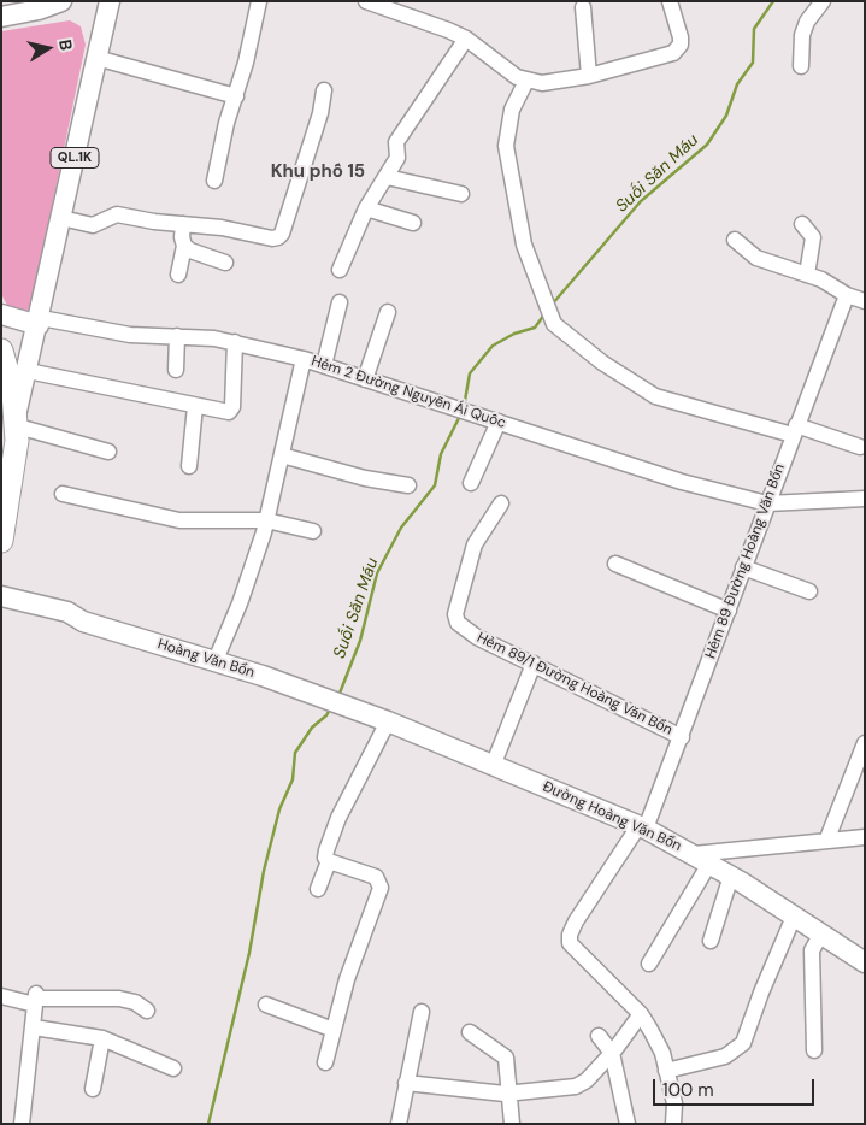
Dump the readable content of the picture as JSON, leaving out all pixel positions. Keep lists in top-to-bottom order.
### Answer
{
  "streets": {
    "main road": ["QL.1K", "Hoàng Văn Bổn", "Đường Hoàng Văn Bổn"],
    "street": ["Hẻm 2 Đường Nguyễn Ái Quốc", "Hẻm 89 Đường Hoàng Văn Bổn", "Hẻm 89/1 Đường Hoàng Văn Bổn"]
  },
  "crossings": [
    ["QL.1K", "Hẻm 2 Đường Nguyễn Ái Quốc"],
    ["Hẻm 2 Đường Nguyễn Ái Quốc", "Hẻm 89 Đường Hoàng Văn Bổn"],
    ["Hẻm 89 Đường Hoàng Văn Bổn", "Hẻm 89/1 Đường Hoàng Văn Bổn"],
    ["Hẻm 89 Đường Hoàng Văn Bổn", "Đường Hoàng Văn Bổn"],
    ["Hoàng Văn Bổn", "Đường Hoàng Văn Bổn"]
  ],
  "districts": ["Khu phố 15"],
  "water": ["Suối Săn Máu"],
  "scale_bar": "100 m",
  "north": "right"
}
